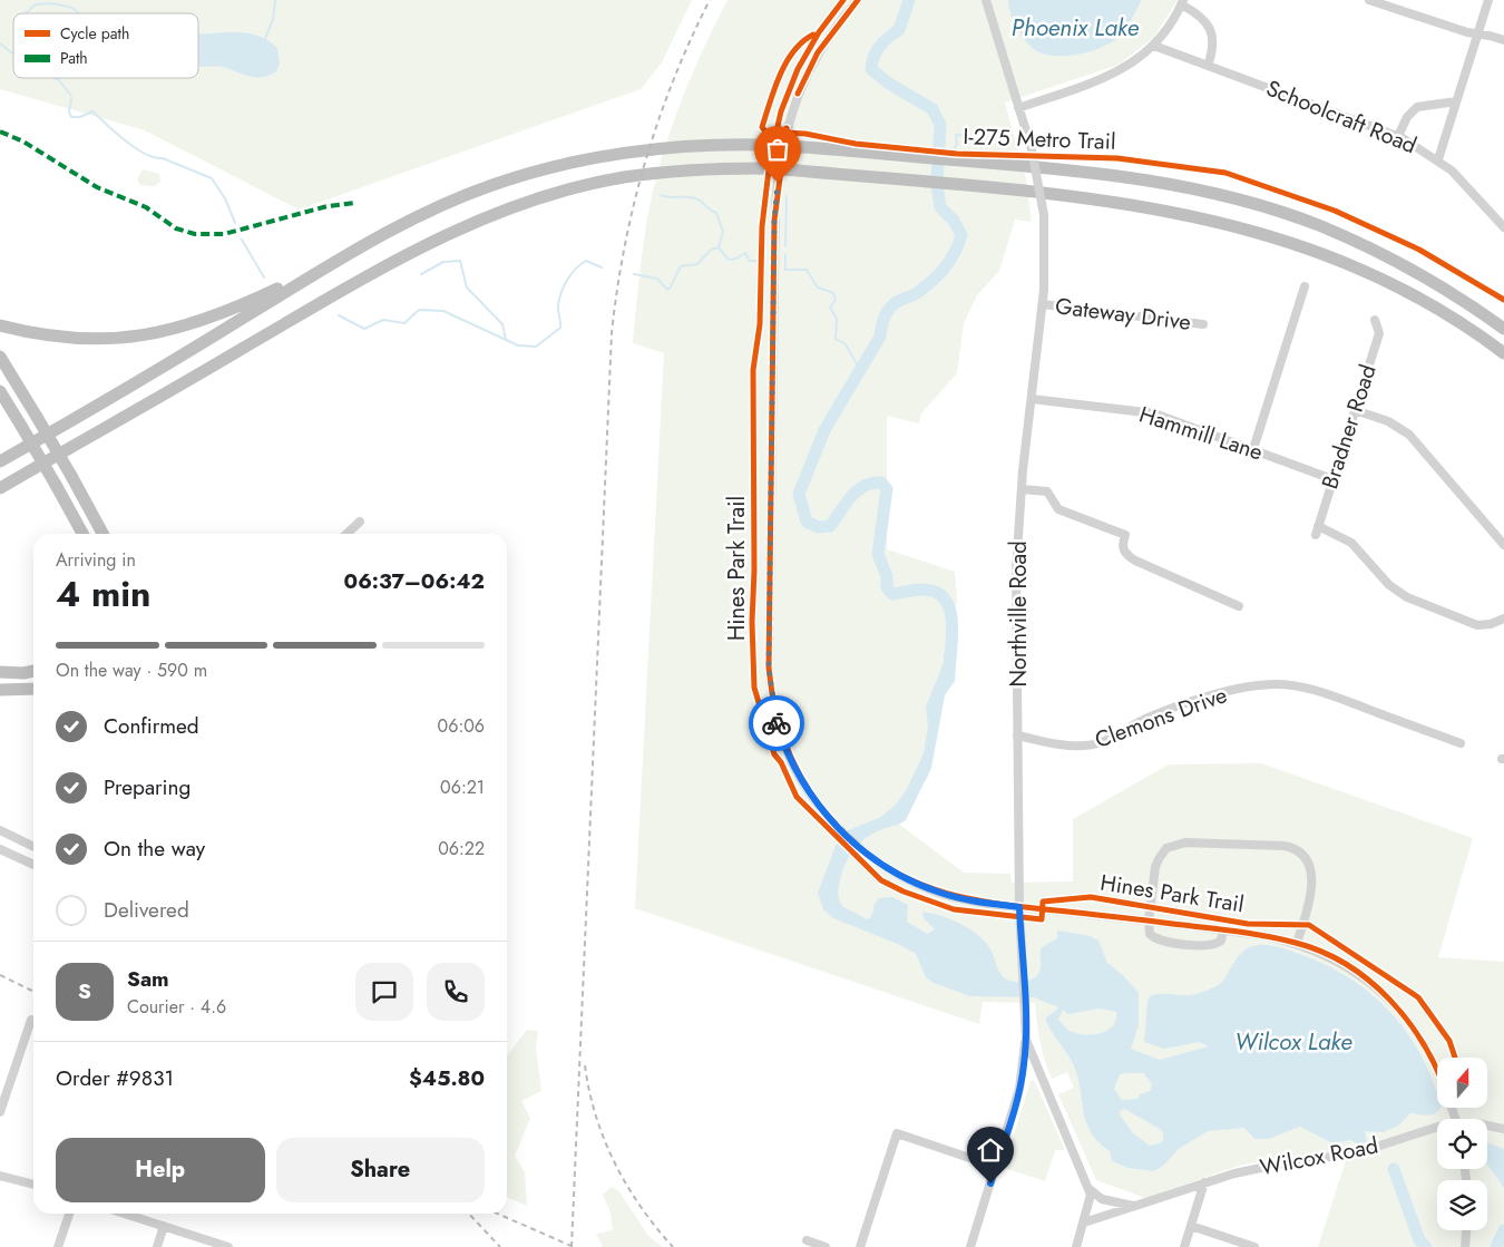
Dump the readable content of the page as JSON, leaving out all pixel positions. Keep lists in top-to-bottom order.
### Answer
{
  "streets": {
    "street": [
      "Schoolcraft Road",
      "Gateway Drive",
      "Bradner Road",
      "Hammill Lane",
      "Northville Road",
      "Clemons Drive",
      "Wilcox Road"
    ],
    "cycle path": ["I-275 Metro Trail", "Hines Park Trail"]
  },
  "crossings": [
    ["Gateway Drive", "Northville Road"],
    ["Bradner Road", "Hammill Lane"],
    ["Hammill Lane", "Northville Road"],
    ["Northville Road", "Clemons Drive"]
  ],
  "water": ["Phoenix Lake", "Wilcox Lake"],
  "legend": ["Cycle path", "Path"],
  "north": "top",
  "page": {
    "heading": ["4 min", "Arriving in", "06:37–06:42"],
    "panel": [
      "Sam",
      "Courier · 4.6",
      "Order #9831",
      "$45.80"
    ],
    "bar": "On the way · 590 m",
    "list": [
      ["Confirmed", "06:06"],
      ["Preparing", "06:21"],
      ["On the way", "06:22"],
      "Delivered"
    ],
    "round": "S",
    "buttons": ["Help", "Share"]
  }
}
